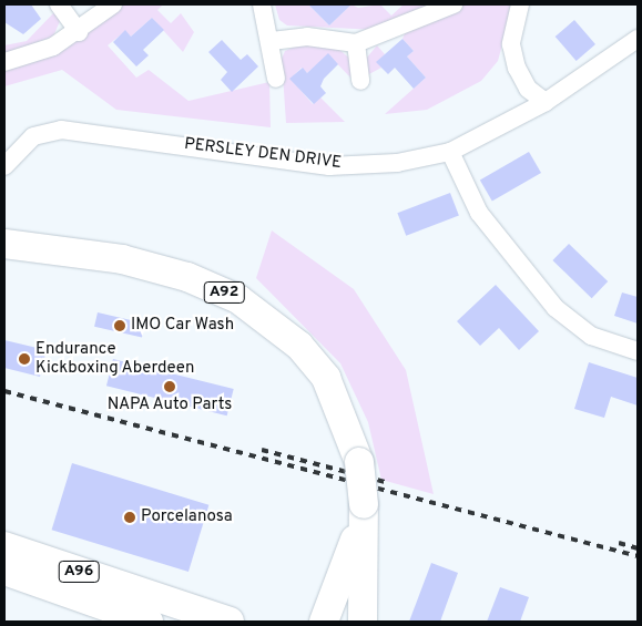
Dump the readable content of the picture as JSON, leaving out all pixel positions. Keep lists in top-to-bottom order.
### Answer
{
  "streets": {
    "main road": ["A92", "A96"],
    "street": ["PERSLEY DEN DRIVE"]
  },
  "places": [
    "IMO Car Wash",
    "Endurance Kickboxing Aberdeen",
    "NAPA Auto Parts",
    "Porcelanosa"
  ]
}
